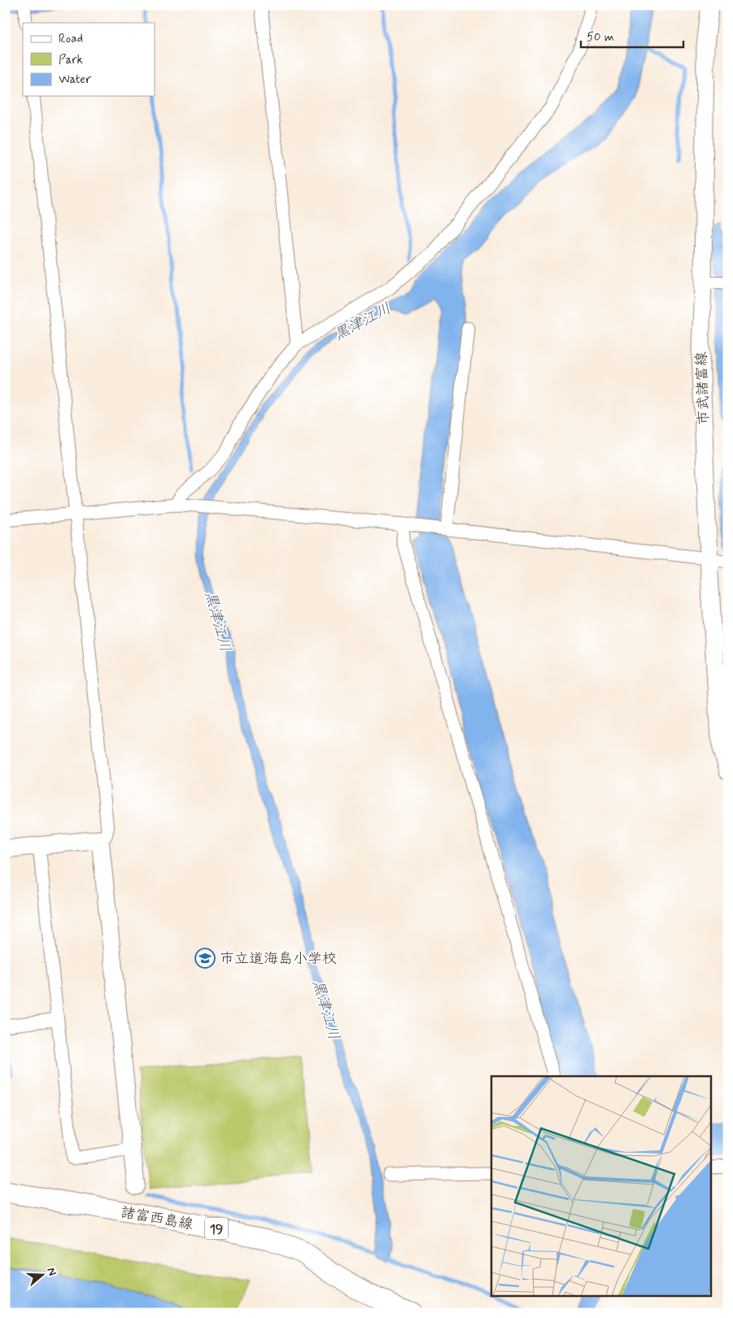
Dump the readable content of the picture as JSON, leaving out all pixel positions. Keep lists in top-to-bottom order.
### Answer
{
  "streets": {
    "main road": ["市武諸富線", "諸富西島線", "19"]
  },
  "water": ["黒津江川"],
  "places": {
    "school or university": ["市立道海島小学校"]
  },
  "legend": ["Road", "Park", "Water"],
  "scale_bar": "50 m",
  "north": "right"
}
